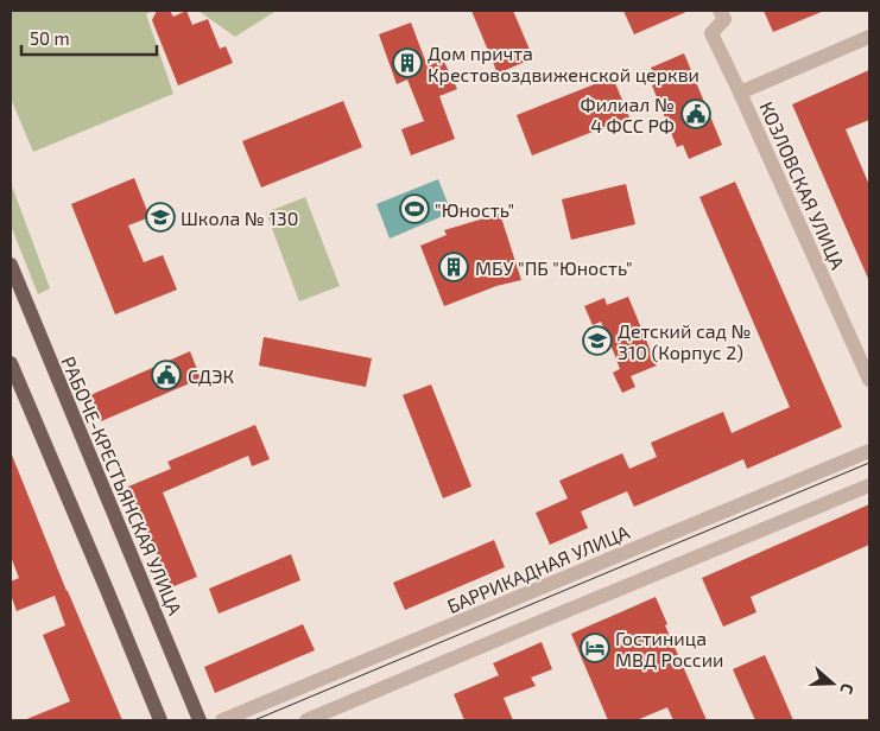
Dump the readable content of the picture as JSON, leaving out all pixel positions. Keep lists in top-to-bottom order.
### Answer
{
  "streets": {
    "main road": ["РАБОЧЕ-КРЕСТЬЯНСКАЯ УЛИЦА"],
    "street": ["КОЗЛОВСКАЯ УЛИЦА", "БАРРИКАДНАЯ УЛИЦА"]
  },
  "places": {
    "building": ["Дом причта Крестовоздвиженской церкви", "МБУ \"ПБ \"Юность\""],
    "public building": ["Филиал № 4 ФСС РФ", "СДЭК"],
    "sports": ["\"Юность\""],
    "school or university": ["Школа № 130", "Детский сад № 310 (Корпус 2)"],
    "hotel": ["Гостиница МВД России"]
  },
  "scale_bar": "50 m",
  "north": "right"
}
